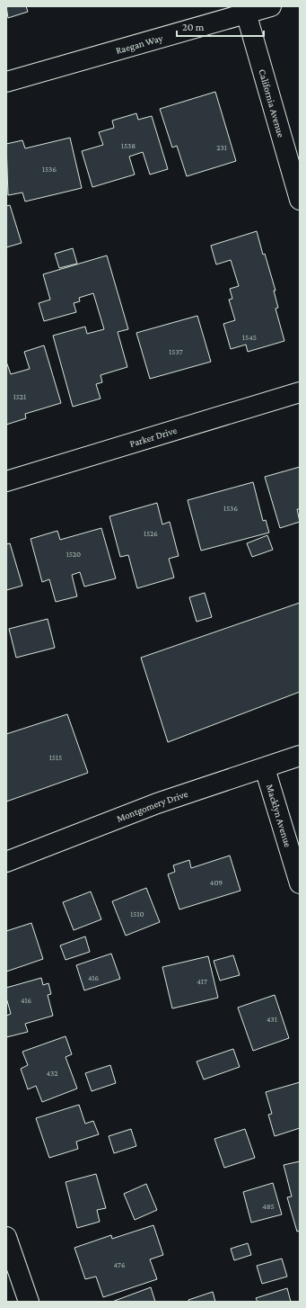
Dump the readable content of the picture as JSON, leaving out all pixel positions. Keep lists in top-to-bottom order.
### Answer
{
  "streets": {
    "street": [
      "Raegan Way",
      "California Avenue",
      "Parker Drive",
      "Montgomery Drive",
      "Macklyn Avenue"
    ]
  },
  "crossings": [
    ["Raegan Way", "California Avenue"],
    ["Montgomery Drive", "Macklyn Avenue"]
  ],
  "house_numbers": [
    "1538",
    "231",
    "1536",
    "1545",
    "1537",
    "1521",
    "1536",
    "1526",
    "1520",
    "1515",
    "409",
    "1510",
    "416",
    "417",
    "416",
    "431",
    "432",
    "485",
    "476"
  ],
  "scale_bar": "20 m"
}
